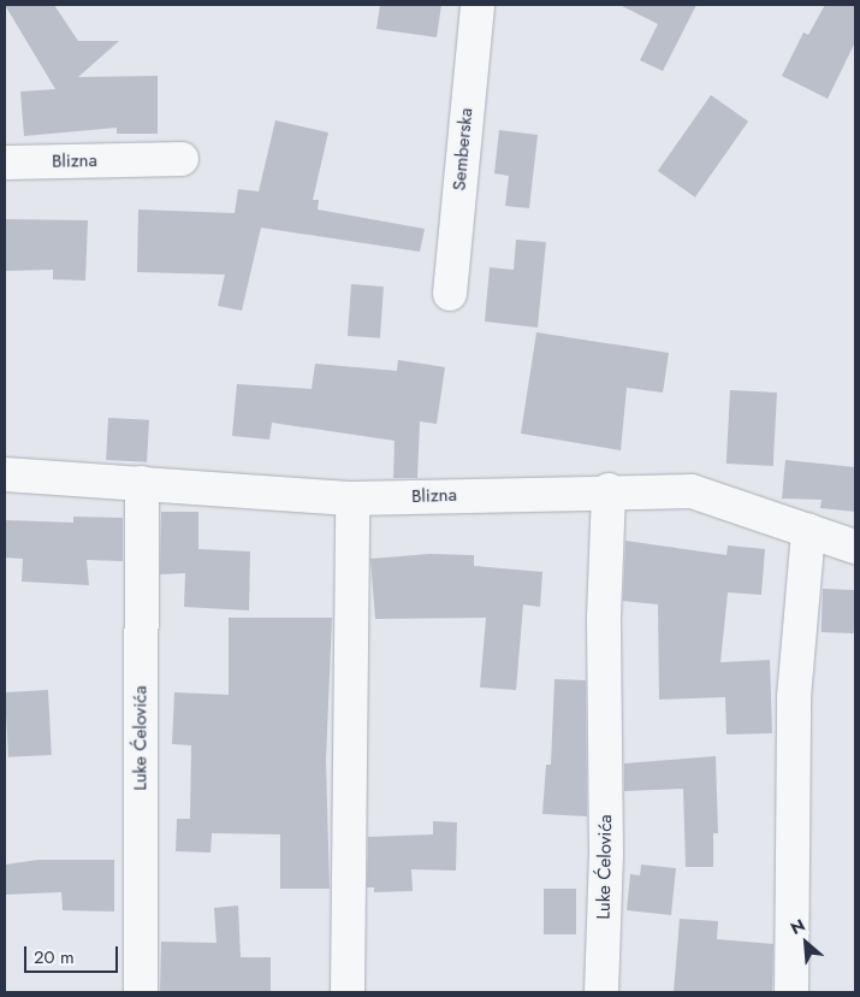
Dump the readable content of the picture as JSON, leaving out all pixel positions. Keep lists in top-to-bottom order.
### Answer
{
  "streets": {
    "street": ["Semberska", "Blizna", "Luke Ćelovića"]
  },
  "crossings": [
    ["Blizna", "Luke Ćelovića"]
  ],
  "scale_bar": "20 m",
  "north": "top left"
}
